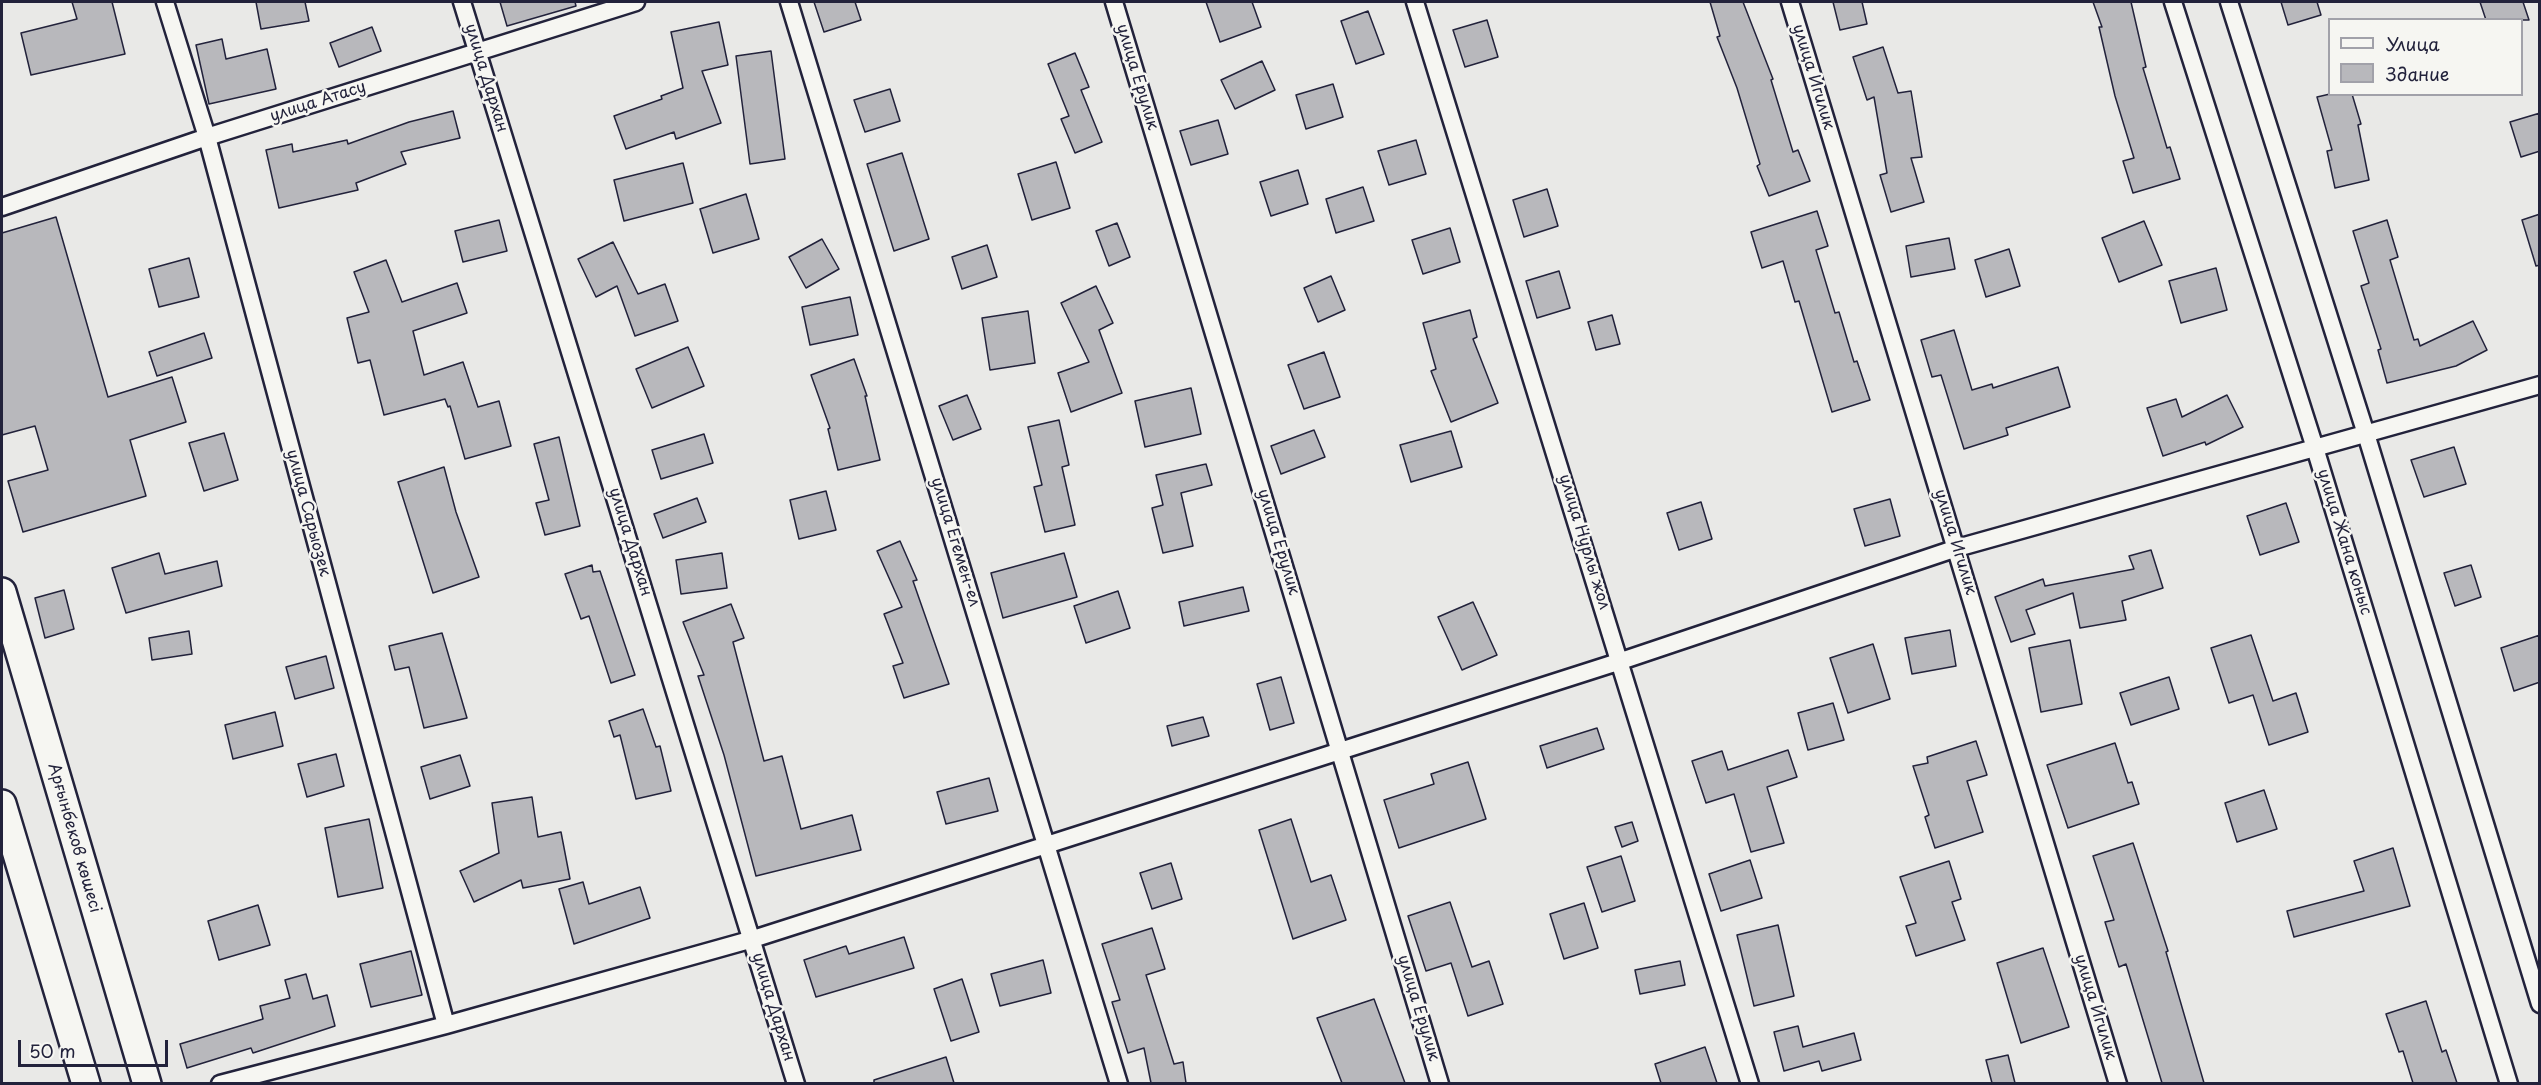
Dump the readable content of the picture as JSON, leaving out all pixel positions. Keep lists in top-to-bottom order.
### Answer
{
  "streets": {
    "main road": ["Арғынбеков көшесі"],
    "street": [
      "улица Ерулик",
      "улица Игилик",
      "улица Дархан",
      "улица Атасу",
      "улица Сарыозек",
      "улица Егемен-ел",
      "улица Нурлы жол",
      "улица Жана коныс"
    ]
  },
  "crossings": [
    ["улица Дархан", "улица Атасу"],
    ["улица Атасу", "улица Сарыозек"]
  ],
  "legend": ["Улица", "Здание"],
  "scale_bar": "50 m"
}
